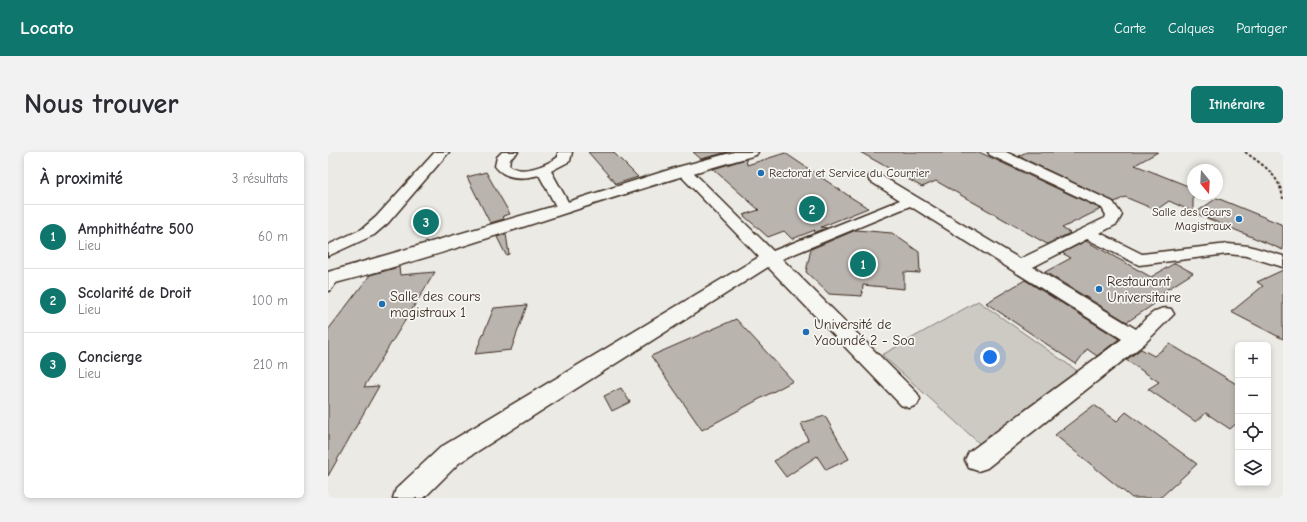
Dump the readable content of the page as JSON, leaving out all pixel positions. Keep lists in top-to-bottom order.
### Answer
{
  "places": [
    "Rectorat et Service du Courrier",
    "Salle des Cours Magistraux",
    "Restaurant Universitaire",
    "Salle des cours magistraux 1",
    "Université de Yaoundé 2 - Soa"
  ],
  "north": "bottom",
  "page": {
    "header": "Locato",
    "nav": ["Carte", "Calques", "Partager"],
    "buttons": "Itinéraire",
    "title": "Nous trouver",
    "heading": ["À proximité", "3 résultats"],
    "pins": ["2", "3", "1"],
    "list": [
      {
        "mark": "1",
        "name": "Amphithéatre 500",
        "note": "Lieu",
        "value": "60 m"
      },
      {
        "mark": "2",
        "name": "Scolarité de Droit",
        "note": "Lieu",
        "value": "100 m"
      },
      {
        "mark": "3",
        "name": "Concierge",
        "note": "Lieu",
        "value": "210 m"
      }
    ],
    "map_buttons": ["+", "−"]
  }
}
